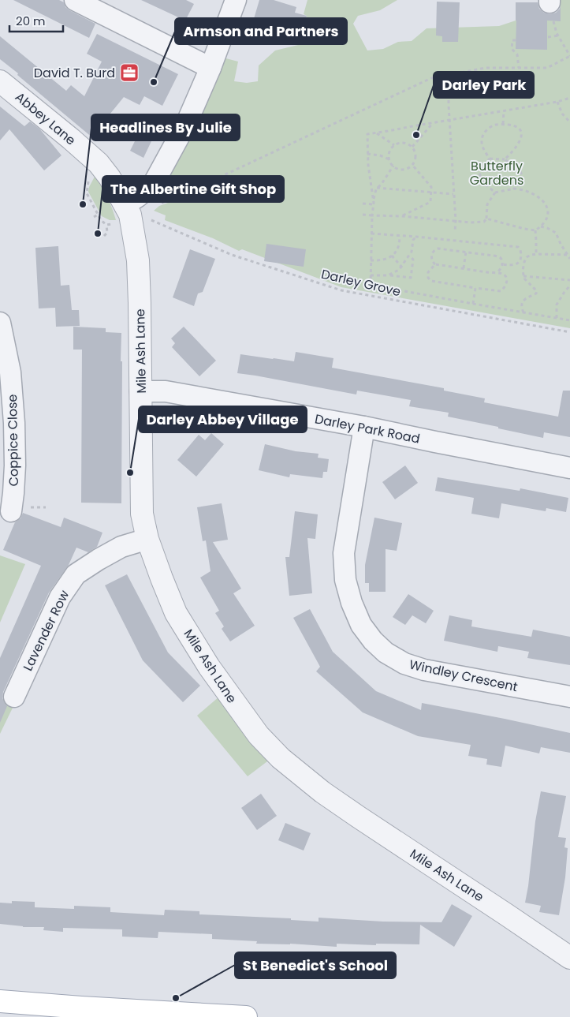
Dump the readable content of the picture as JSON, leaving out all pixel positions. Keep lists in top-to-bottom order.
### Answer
{
  "streets": {
    "street": [
      "Abbey Lane",
      "Mile Ash Lane",
      "Darley Park Road",
      "Coppice Close",
      "Lavender Row",
      "Windley Crescent"
    ],
    "path": ["Darley Grove"]
  },
  "crossings": [
    ["Abbey Lane", "Darley Grove"],
    ["Abbey Lane", "Mile Ash Lane"],
    ["Darley Grove", "Mile Ash Lane"],
    ["Mile Ash Lane", "Darley Park Road"],
    ["Mile Ash Lane", "Lavender Row"],
    ["Darley Park Road", "Windley Crescent"]
  ],
  "parks": ["Butterfly Gardens"],
  "places": {
    "office": ["David T. Burd"],
    "other": [
      "Armson and Partners",
      "Darley Park",
      "Headlines By Julie",
      "The Albertine Gift Shop",
      "Darley Abbey Village",
      "St Benedict's School"
    ]
  },
  "scale_bar": "20 m"
}
